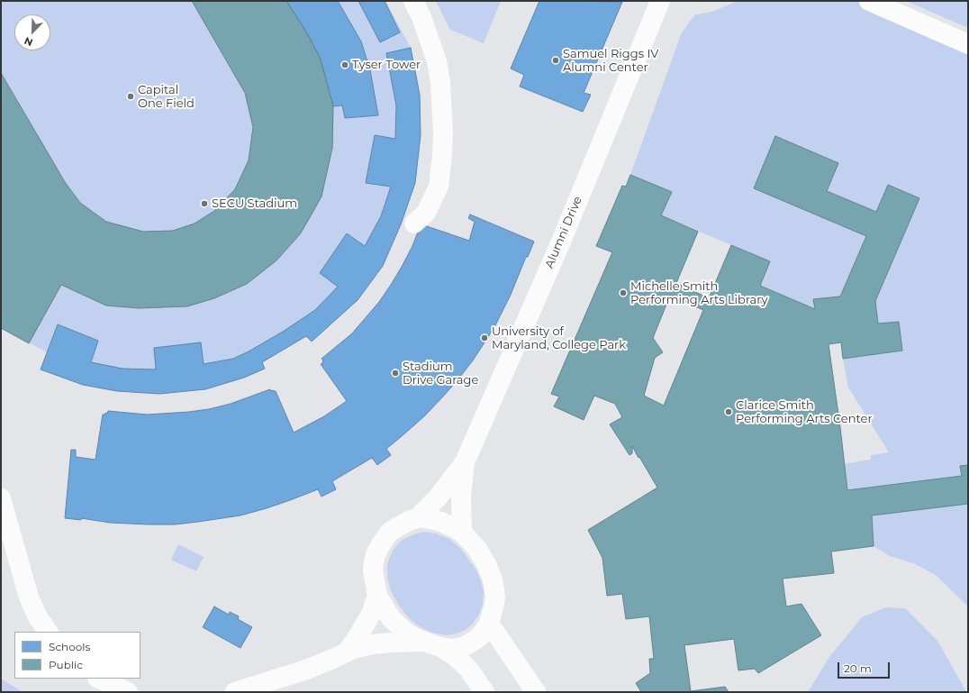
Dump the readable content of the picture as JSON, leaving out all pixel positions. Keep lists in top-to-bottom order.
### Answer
{
  "streets": {
    "street": ["Alumni Drive"]
  },
  "places": [
    "Samuel Riggs IV Alumni Center",
    "Tyser Tower",
    "Capital One Field",
    "SECU Stadium",
    "Michelle Smith Performing Arts Library",
    "University of Maryland, College Park",
    "Stadium Drive Garage",
    "Clarice Smith Performing Arts Center"
  ],
  "legend": ["Schools", "Public"],
  "scale_bar": "20 m",
  "north": "bottom left"
}
